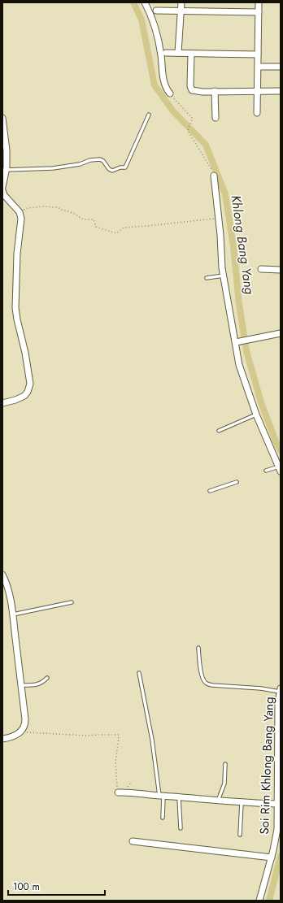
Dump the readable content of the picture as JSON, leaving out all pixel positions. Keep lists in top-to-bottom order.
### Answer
{
  "streets": {
    "street": ["Soi Rim Khlong Bang Yang"]
  },
  "water": ["Khlong Bang Yang"],
  "scale_bar": "100 m"
}
